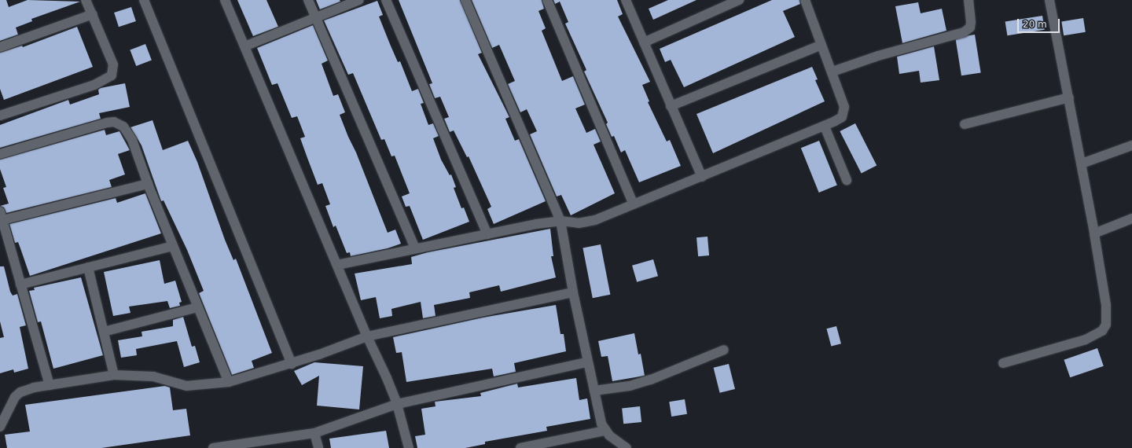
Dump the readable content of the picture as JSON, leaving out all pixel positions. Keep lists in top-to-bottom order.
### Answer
{
  "scale_bar": "20 m"
}
